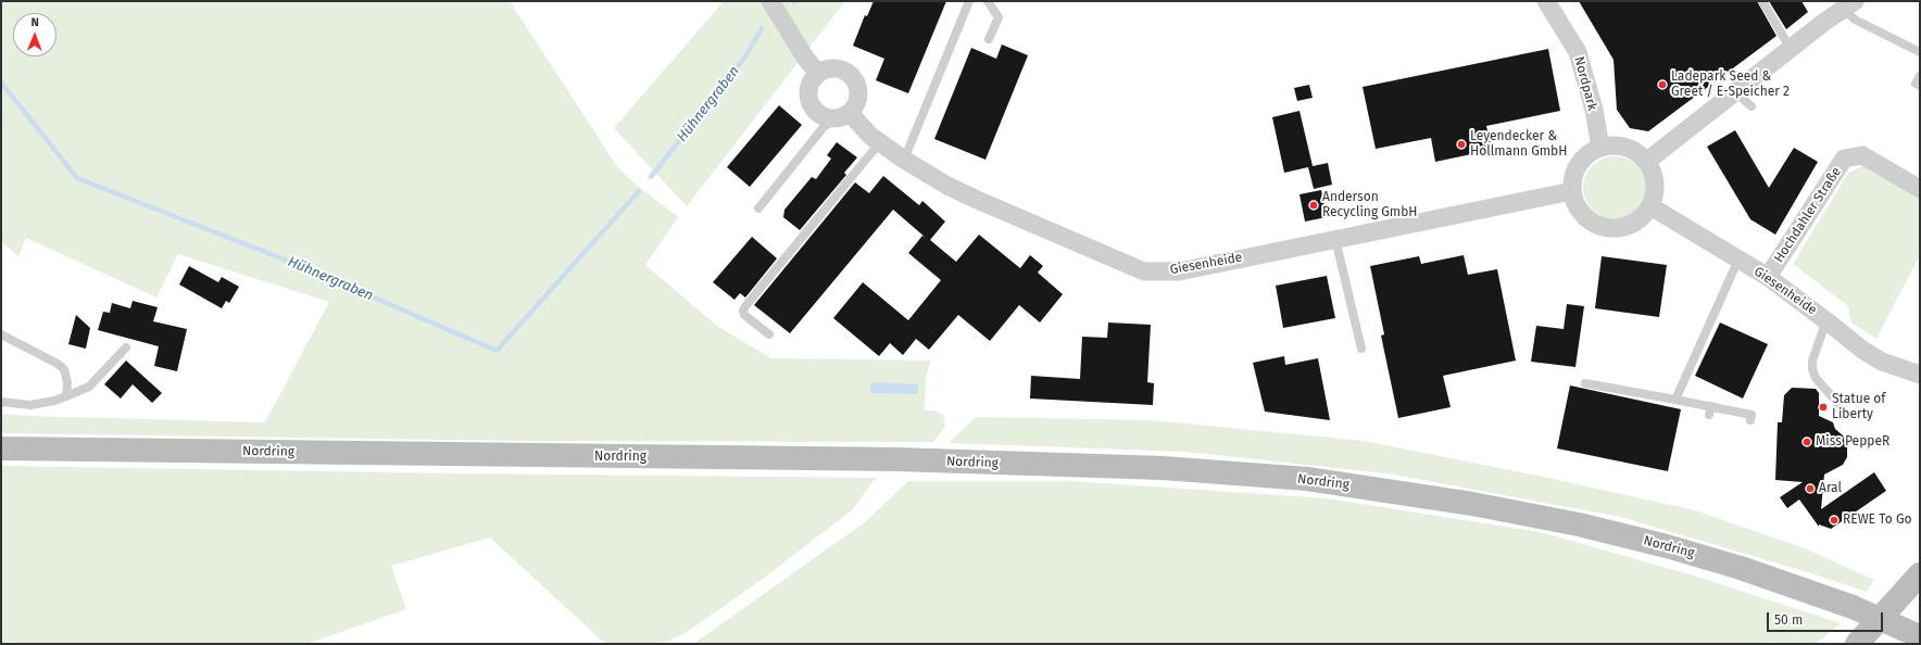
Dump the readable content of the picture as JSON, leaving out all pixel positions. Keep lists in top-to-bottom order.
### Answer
{
  "streets": {
    "main road": ["Nordring"],
    "street": ["Nordpark", "Hochdahler Straße", "Giesenheide"]
  },
  "crossings": [
    ["Nordpark", "Giesenheide"],
    ["Hochdahler Straße", "Giesenheide"]
  ],
  "water": ["Hühnergraben"],
  "places": [
    "Ladepark Seed & Greet / E-Speicher 2",
    "Leyendecker & Hollmann GmbH",
    "Anderson Recycling GmbH",
    "Statue of Liberty",
    "Miss PeppeR",
    "Aral",
    "REWE To Go"
  ],
  "scale_bar": "50 m",
  "north": "top"
}
